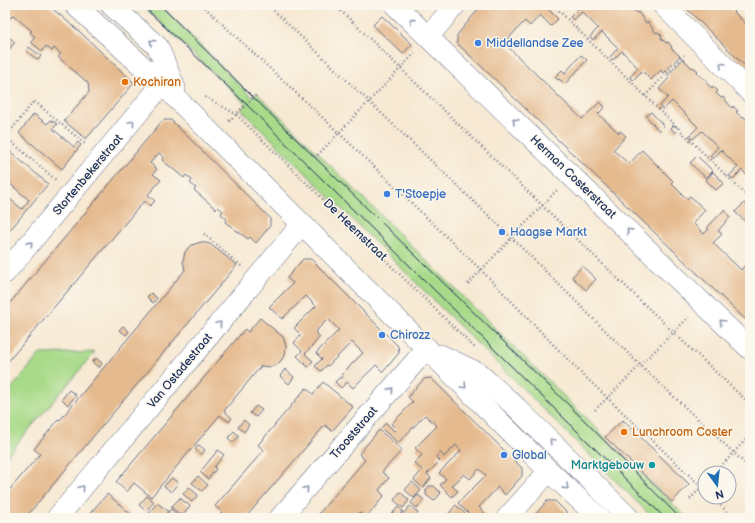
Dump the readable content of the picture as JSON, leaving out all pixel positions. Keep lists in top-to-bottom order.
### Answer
{
  "streets": {
    "street": [
      "Stortenbekerstraat",
      "Herman Costerstraat",
      "Van Ostadestraat",
      "Trooststraat"
    ],
    "path": ["De Heemstraat"]
  },
  "one_way": [
    "Stortenbekerstraat",
    "Herman Costerstraat",
    "Van Ostadestraat",
    "Trooststraat"
  ],
  "places": [
    "Middellandse Zee",
    "Kochiran",
    "T'Stoepje",
    "Haagse Markt",
    "Chirozz",
    "Lunchroom Coster",
    "Global",
    "Marktgebouw"
  ],
  "north": "bottom"
}
